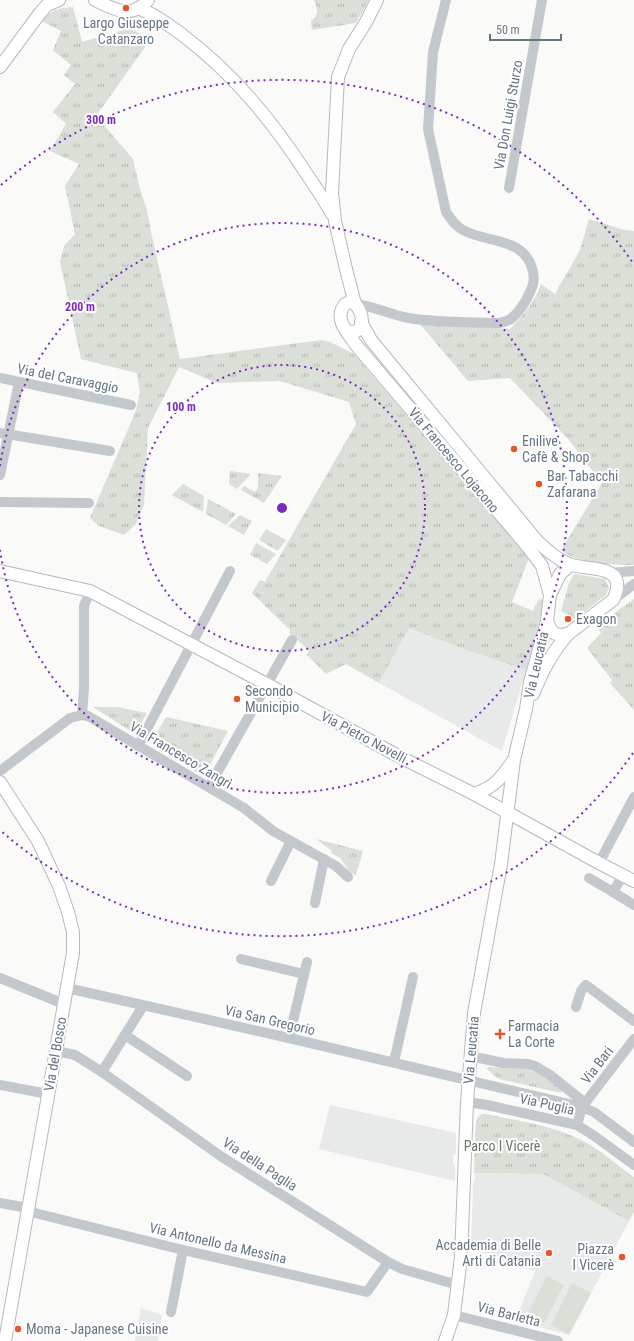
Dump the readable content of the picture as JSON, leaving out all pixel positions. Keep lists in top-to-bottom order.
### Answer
{
  "streets": {
    "main road": [
      "Via Francesco Lojacono",
      "Via Leucatia",
      "Via Pietro Novelli",
      "Via del Bosco"
    ],
    "street": [
      "Via Don Luigi Sturzo",
      "Via del Caravaggio",
      "Via Francesco Zangrì",
      "Via San Gregorio",
      "Via Bari",
      "Via Puglia",
      "Via della Paglia",
      "Via Antonello da Messina",
      "Via Barletta"
    ]
  },
  "crossings": [
    ["Via Francesco Lojacono", "Via Leucatia"],
    ["Via Leucatia", "Via Pietro Novelli"],
    ["Via Leucatia", "Via San Gregorio"],
    ["Via Leucatia", "Via Puglia"],
    ["Via Leucatia", "Via della Paglia"],
    ["Via Leucatia", "Via Barletta"],
    ["Via San Gregorio", "Via del Bosco"],
    ["Via San Gregorio", "Via Puglia"],
    ["Via del Bosco", "Via della Paglia"],
    ["Via del Bosco", "Via Antonello da Messina"],
    ["Via Bari", "Via Puglia"],
    ["Via della Paglia", "Via Antonello da Messina"]
  ],
  "parks": ["Parco I Vicerè"],
  "places": {
    "other": [
      "Largo Giuseppe Catanzaro",
      "Enilive Cafè & Shop",
      "Bar Tabacchi Zafarana",
      "Exagon",
      "Secondo Municipio",
      "Accademia di Belle Arti di Catania",
      "Piazza I Vicerè",
      "Moma - Japanese Cuisine"
    ],
    "health": ["Farmacia La Corte"]
  },
  "scale_bar": "50 m",
  "rings": ["300 m", "200 m", "100 m"]
}
